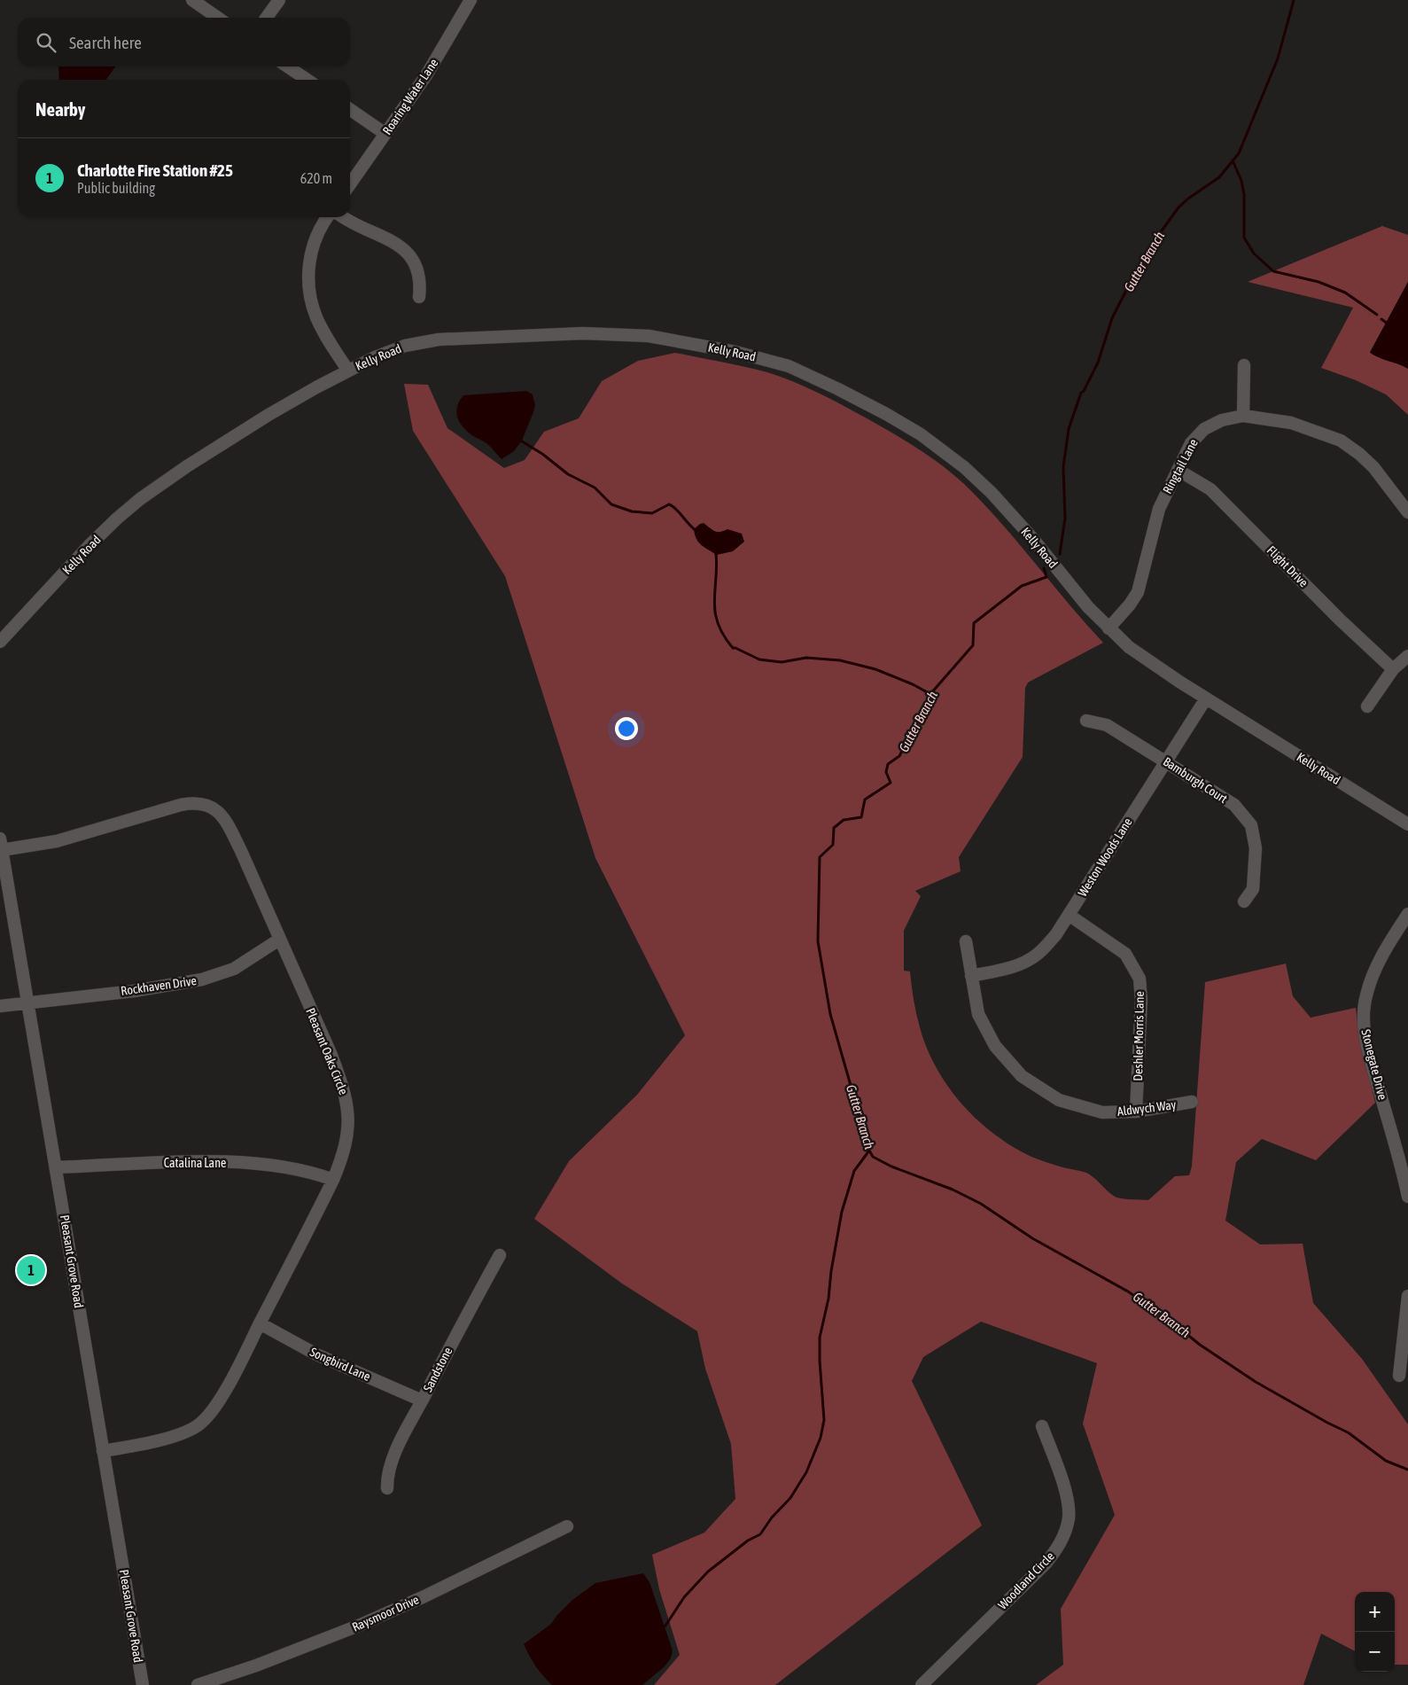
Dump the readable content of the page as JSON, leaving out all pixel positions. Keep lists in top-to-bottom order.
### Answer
{
  "streets": {
    "street": [
      "Roaring Water Lane",
      "Kelly Road",
      "Ringtail Lane",
      "Flight Drive",
      "Bamburgh Court",
      "Weston Woods Lane",
      "Rockhaven Drive",
      "Deshler Morris Lane",
      "Pleasant Oaks Circle",
      "Stonegate Drive",
      "Aldwych Way",
      "Catalina Lane",
      "Pleasant Grove Road",
      "Songbird Lane",
      "Sandstone",
      "Woodland Circle",
      "Raysmoor Drive"
    ]
  },
  "crossings": [
    ["Kelly Road", "Ringtail Lane"],
    ["Kelly Road", "Weston Woods Lane"],
    ["Ringtail Lane", "Flight Drive"],
    ["Bamburgh Court", "Weston Woods Lane"],
    ["Weston Woods Lane", "Deshler Morris Lane"],
    ["Weston Woods Lane", "Aldwych Way"],
    ["Rockhaven Drive", "Pleasant Oaks Circle"],
    ["Rockhaven Drive", "Pleasant Grove Road"],
    ["Deshler Morris Lane", "Aldwych Way"],
    ["Pleasant Oaks Circle", "Catalina Lane"],
    ["Pleasant Oaks Circle", "Pleasant Grove Road"],
    ["Pleasant Oaks Circle", "Songbird Lane"],
    ["Catalina Lane", "Pleasant Grove Road"],
    ["Songbird Lane", "Sandstone"]
  ],
  "water": ["Gutter Branch"],
  "page": {
    "search": "Search here",
    "heading": "Nearby",
    "list": [
      {
        "mark": "1",
        "name": "Charlotte Fire Station #25",
        "note": "Public building",
        "value": "620 m"
      }
    ],
    "pins": "1",
    "map_buttons": ["+", "−"]
  }
}
